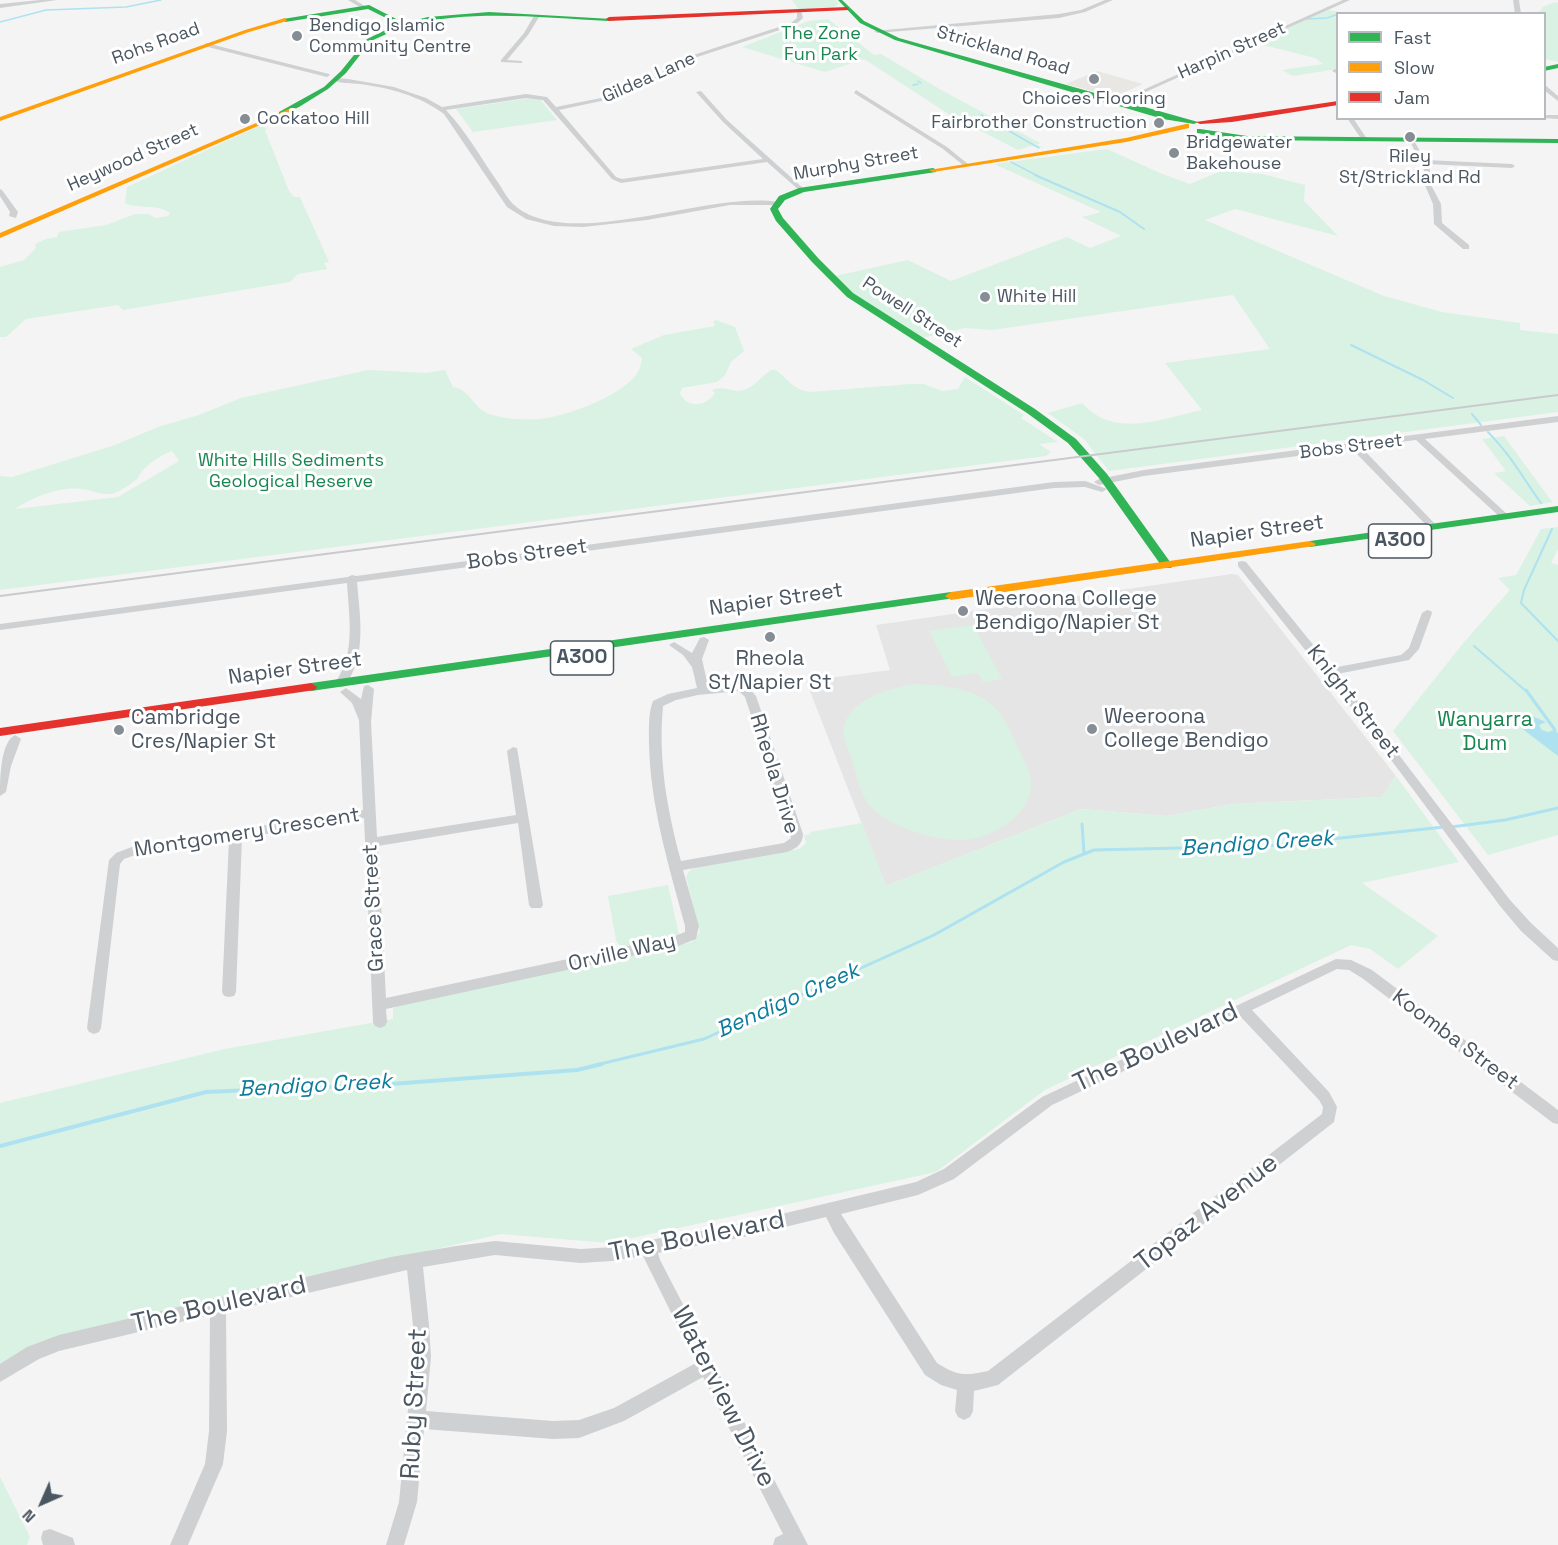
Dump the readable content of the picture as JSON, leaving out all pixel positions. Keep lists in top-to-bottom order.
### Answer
{
  "streets": {
    "main road": [
      "Rohs Road",
      "Strickland Road",
      "Heywood Street",
      "Murphy Street",
      "Powell Street",
      "Napier Street",
      "A300"
    ],
    "street": [
      "Harpin Street",
      "Gildea Lane",
      "Bobs Street",
      "Knight Street",
      "Rheola Drive",
      "Montgomery Crescent",
      "Grace Street",
      "Orville Way",
      "Koomba Street",
      "The Boulevard",
      "Topaz Avenue",
      "Waterview Drive",
      "Ruby Street"
    ]
  },
  "crossings": [
    ["Rohs Road", "Heywood Street"],
    ["Strickland Road", "Harpin Street"],
    ["Strickland Road", "Murphy Street"],
    ["Murphy Street", "Powell Street"],
    ["Powell Street", "Bobs Street"],
    ["Powell Street", "Napier Street"],
    ["Napier Street", "Knight Street"],
    ["Napier Street", "Grace Street"],
    ["Rheola Drive", "Orville Way"],
    ["Montgomery Crescent", "Grace Street"],
    ["Grace Street", "Orville Way"],
    ["Koomba Street", "The Boulevard"],
    ["The Boulevard", "Topaz Avenue"],
    ["The Boulevard", "Waterview Drive"],
    ["The Boulevard", "Ruby Street"]
  ],
  "water": ["Bendigo Creek"],
  "parks": ["The Zone Fun Park", "White Hills Sediments Geological Reserve", "Wanyarra Dum"],
  "places": [
    "Bendigo Islamic Community Centre",
    "Choices Flooring",
    "Cockatoo Hill",
    "Fairbrother Construction",
    "Riley St/Strickland Rd",
    "Bridgewater Bakehouse",
    "White Hill",
    "Weeroona College Bendigo/Napier St",
    "Rheola St/Napier St",
    "Weeroona College Bendigo",
    "Cambridge Cres/Napier St"
  ],
  "legend": ["Fast", "Slow", "Jam"],
  "north": "bottom left"
}
